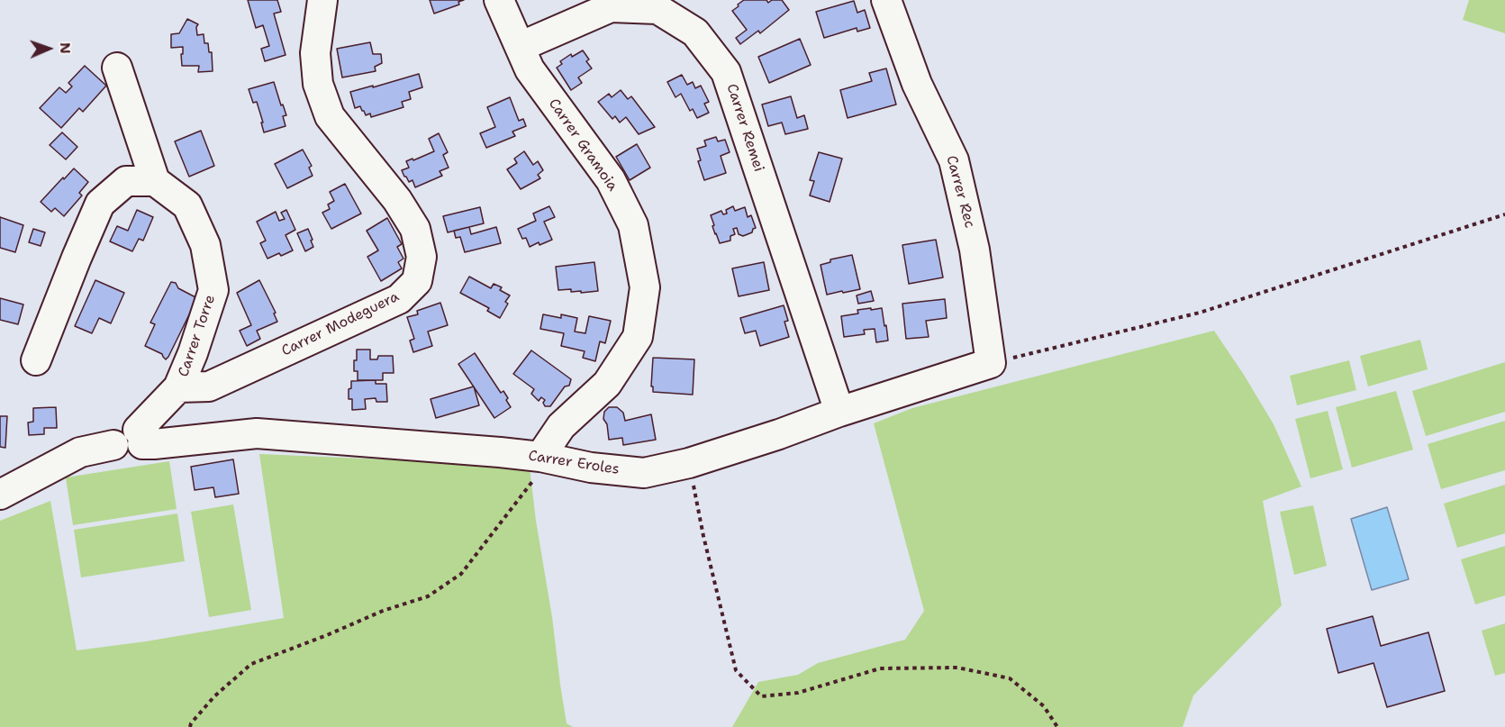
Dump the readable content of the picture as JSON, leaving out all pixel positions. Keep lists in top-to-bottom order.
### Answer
{
  "streets": {
    "street": [
      "Carrer Remei",
      "Carrer Gramoia",
      "Carrer Rec",
      "Carrer Modeguera",
      "Carrer Torre",
      "Carrer Eroles"
    ]
  },
  "crossings": [
    ["Carrer Remei", "Carrer Gramoia"],
    ["Carrer Remei", "Carrer Eroles"],
    ["Carrer Gramoia", "Carrer Eroles"],
    ["Carrer Rec", "Carrer Eroles"],
    ["Carrer Modeguera", "Carrer Torre"],
    ["Carrer Torre", "Carrer Eroles"]
  ],
  "north": "right"
}
